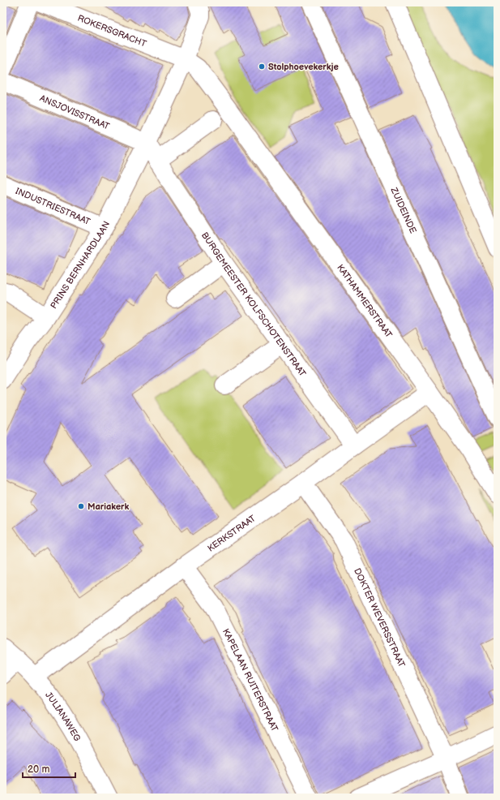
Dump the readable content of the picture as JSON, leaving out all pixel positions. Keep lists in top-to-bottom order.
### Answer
{
  "streets": {
    "street": [
      "ROKERSGRACHT",
      "ANSJOVISSTRAAT",
      "INDUSTRIESTRAAT",
      "ZUIDEINDE",
      "PRINS BERNHARDLAAN",
      "KATHAMMERSTRAAT",
      "BURGEMEESTER KOLFSCHOTENSTRAAT",
      "KERKSTRAAT",
      "DOKTER WEVERSSTRAAT",
      "KAPELAAN RUITERSTRAAT",
      "JULIANAWEG"
    ]
  },
  "crossings": [
    ["ROKERSGRACHT", "PRINS BERNHARDLAAN"],
    ["ROKERSGRACHT", "KATHAMMERSTRAAT"],
    ["ANSJOVISSTRAAT", "PRINS BERNHARDLAAN"],
    ["ANSJOVISSTRAAT", "BURGEMEESTER KOLFSCHOTENSTRAAT"],
    ["INDUSTRIESTRAAT", "PRINS BERNHARDLAAN"],
    ["PRINS BERNHARDLAAN", "BURGEMEESTER KOLFSCHOTENSTRAAT"],
    ["KATHAMMERSTRAAT", "KERKSTRAAT"],
    ["BURGEMEESTER KOLFSCHOTENSTRAAT", "KERKSTRAAT"],
    ["KERKSTRAAT", "DOKTER WEVERSSTRAAT"],
    ["KERKSTRAAT", "KAPELAAN RUITERSTRAAT"],
    ["KERKSTRAAT", "JULIANAWEG"]
  ],
  "places": ["Stolphoevekerkje", "Mariakerk"],
  "scale_bar": "20 m"
}
